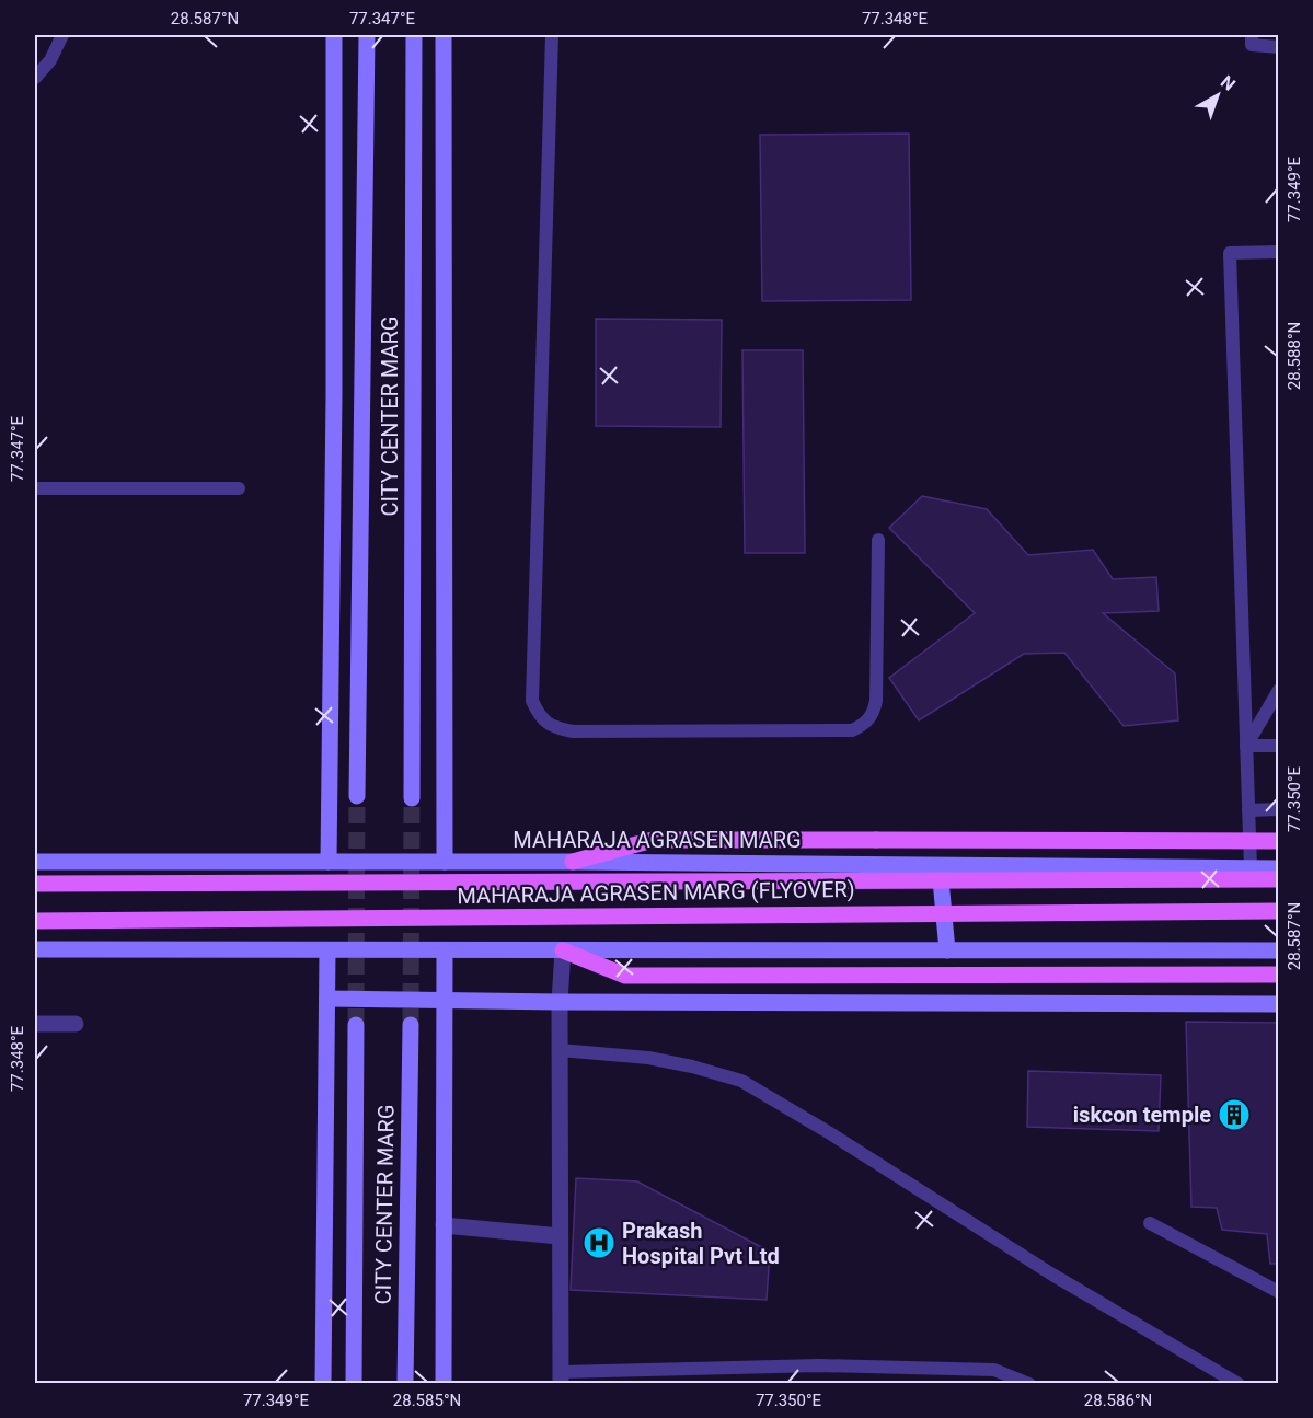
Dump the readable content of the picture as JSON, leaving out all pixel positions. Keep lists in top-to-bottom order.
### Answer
{
  "streets": {
    "main road": ["CITY CENTER MARG", "MAHARAJA AGRASEN MARG", "MAHARAJA AGRASEN MARG (FLYOVER)"]
  },
  "places": {
    "building": ["iskcon temple"],
    "hospital": ["Prakash Hospital Pvt Ltd"]
  },
  "north": "top right",
  "coordinates": [
    "28.587°N",
    "77.347°E",
    "77.348°E",
    "77.349°E",
    "28.588°N",
    "77.350°E",
    "28.585°N",
    "28.586°N"
  ]
}
